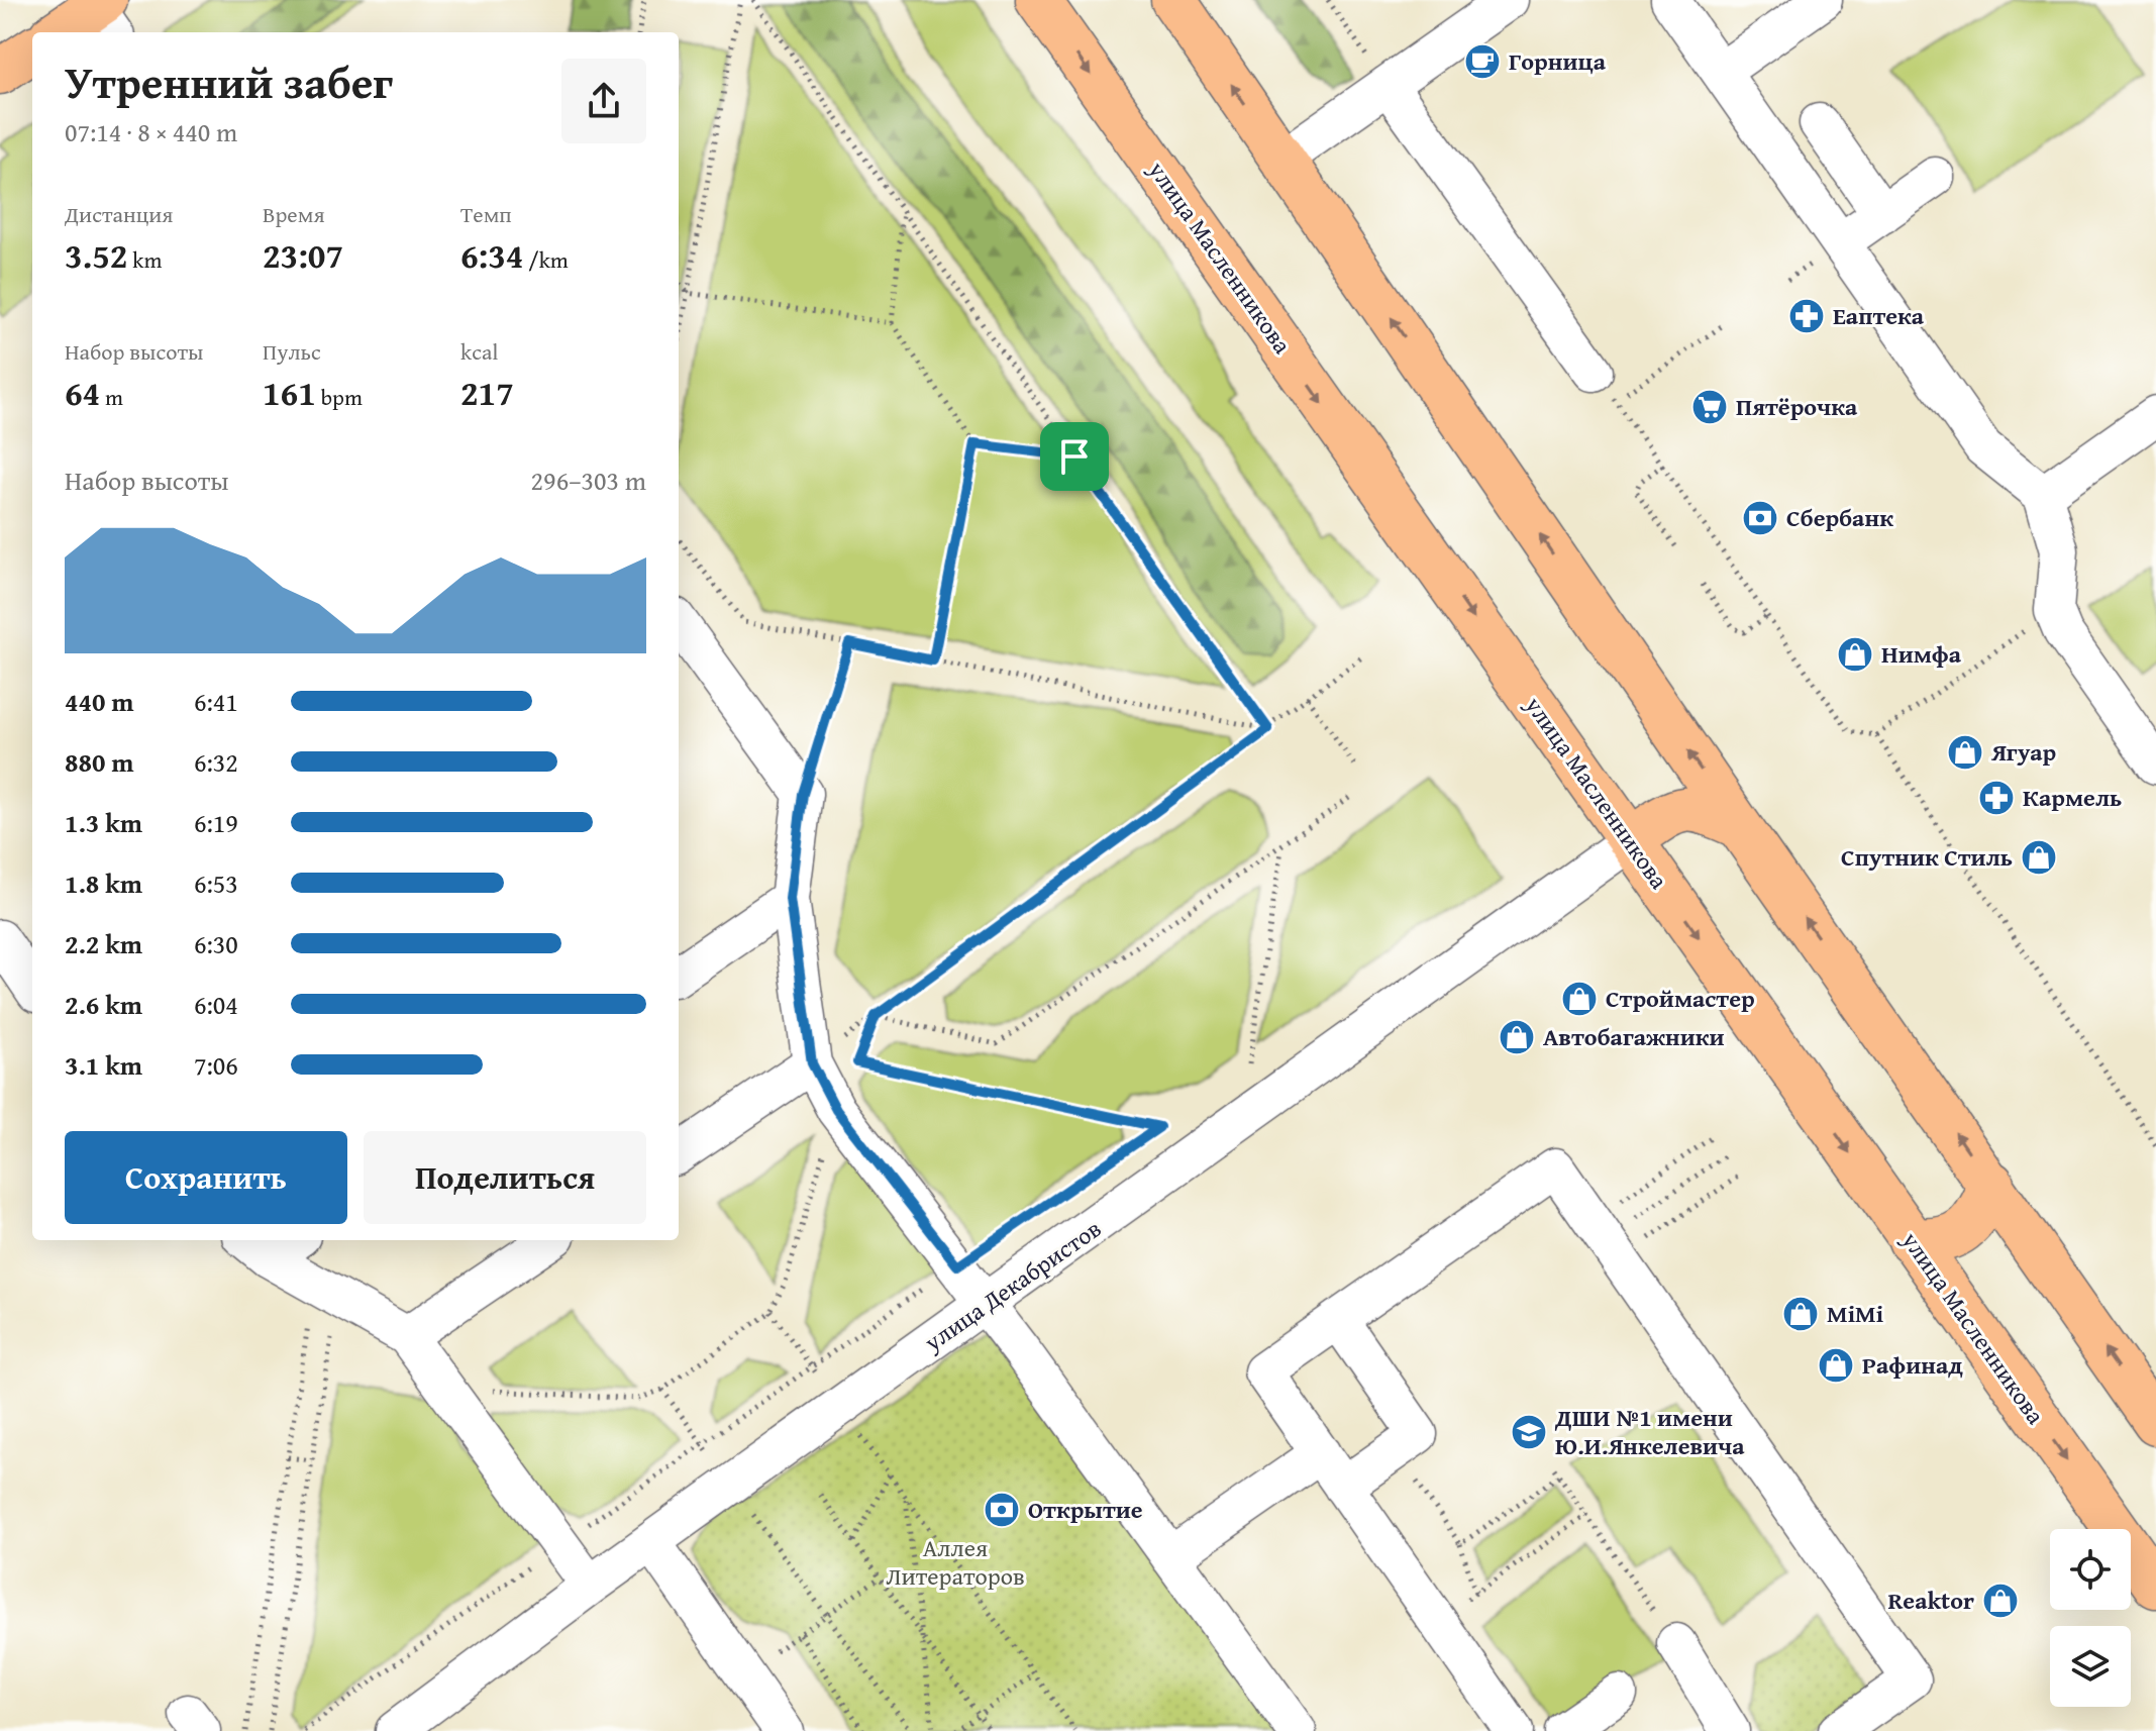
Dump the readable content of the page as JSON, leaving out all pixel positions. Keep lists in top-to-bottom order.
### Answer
{
  "streets": {
    "main road": ["улица Масленникова"],
    "street": ["улица Декабристов"]
  },
  "crossings": [
    ["улица Масленникова", "улица Декабристов"]
  ],
  "parks": ["Аллея Литераторов"],
  "places": {
    "cafe": ["Горница"],
    "pharmacy": ["Еаптека", "Кармель"],
    "supermarket": ["Пятёрочка"],
    "bank": ["Сбербанк", "Открытие"],
    "shop": [
      "Нимфа",
      "Ягуар",
      "Спутник Стиль",
      "Строймастер",
      "Автобагажники",
      "MiMi",
      "Рафинад",
      "Reaktor"
    ],
    "school or university": ["ДШИ №1 имени Ю.И.Янкелевича"]
  },
  "page": {
    "heading": ["Утренний забег", "07:14 · 8 × 440 m"],
    "stats": [
      ["Дистанция", "3.52 km"],
      ["Время", "23:07"],
      ["Темп", "6:34 /km"],
      ["Набор высоты", "64 m"],
      ["Пульс", "161 bpm"],
      ["kcal", "217"]
    ],
    "chart": ["Набор высоты", "296–303 m"],
    "list": [
      {
        "name": "440 m",
        "note": "6:41"
      },
      {
        "name": "880 m",
        "note": "6:32"
      },
      {
        "name": "1.3 km",
        "note": "6:19"
      },
      {
        "name": "1.8 km",
        "note": "6:53"
      },
      {
        "name": "2.2 km",
        "note": "6:30"
      },
      {
        "name": "2.6 km",
        "note": "6:04"
      },
      {
        "name": "3.1 km",
        "note": "7:06"
      }
    ],
    "buttons": ["Сохранить", "Поделиться"]
  }
}
